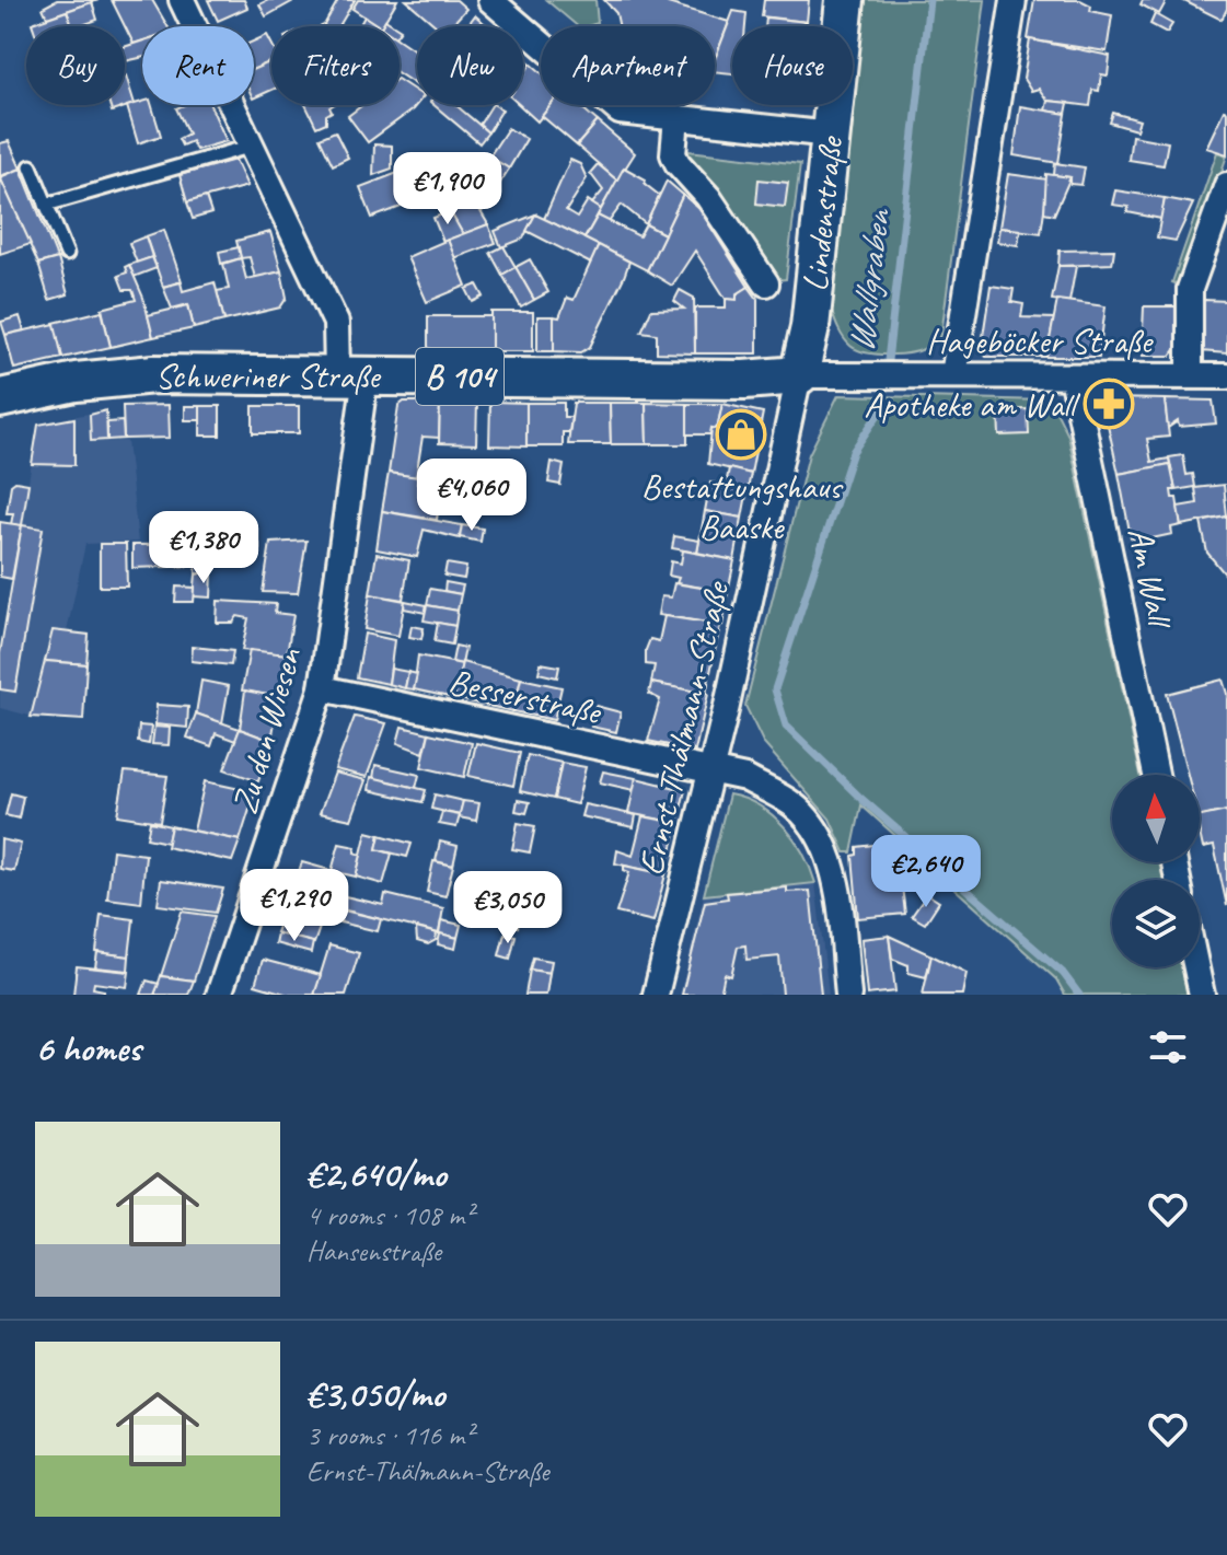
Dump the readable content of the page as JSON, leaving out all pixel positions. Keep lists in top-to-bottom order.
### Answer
{
  "streets": {
    "main road": ["Lindenstraße", "Schweriner Straße", "B 104"],
    "street": [
      "Hageböcker Straße",
      "Am Wall",
      "Besserstraße",
      "Ernst-Thälmann-Straße",
      "Zu den Wiesen"
    ]
  },
  "crossings": [
    ["Lindenstraße", "Hageböcker Straße"],
    ["Lindenstraße", "Schweriner Straße"],
    ["Lindenstraße", "Ernst-Thälmann-Straße"],
    ["Hageböcker Straße", "Schweriner Straße"],
    ["Hageböcker Straße", "Am Wall"],
    ["Hageböcker Straße", "Ernst-Thälmann-Straße"],
    ["Schweriner Straße", "Ernst-Thälmann-Straße"],
    ["Schweriner Straße", "Zu den Wiesen"],
    ["Besserstraße", "Ernst-Thälmann-Straße"],
    ["Besserstraße", "Zu den Wiesen"]
  ],
  "water": ["Wallgraben"],
  "places": {
    "pharmacy": ["Apotheke am Wall"],
    "shop": ["Bestattungshaus Baaske"]
  },
  "north": "top",
  "page": {
    "chip": [
      "Buy",
      "Rent",
      "Filters",
      "New",
      "Apartment",
      "House"
    ],
    "price": [
      "€1,900",
      "€4,060",
      "€1,380",
      "€2,640",
      "€1,290",
      "€3,050"
    ],
    "heading": "6 homes",
    "list": [
      {
        "name": "€2,640/mo",
        "note": "4 rooms · 108 m² · Hansenstraße"
      },
      {
        "name": "€3,050/mo",
        "note": "3 rooms · 116 m² · Ernst-Thälmann-Straße"
      }
    ]
  }
}
